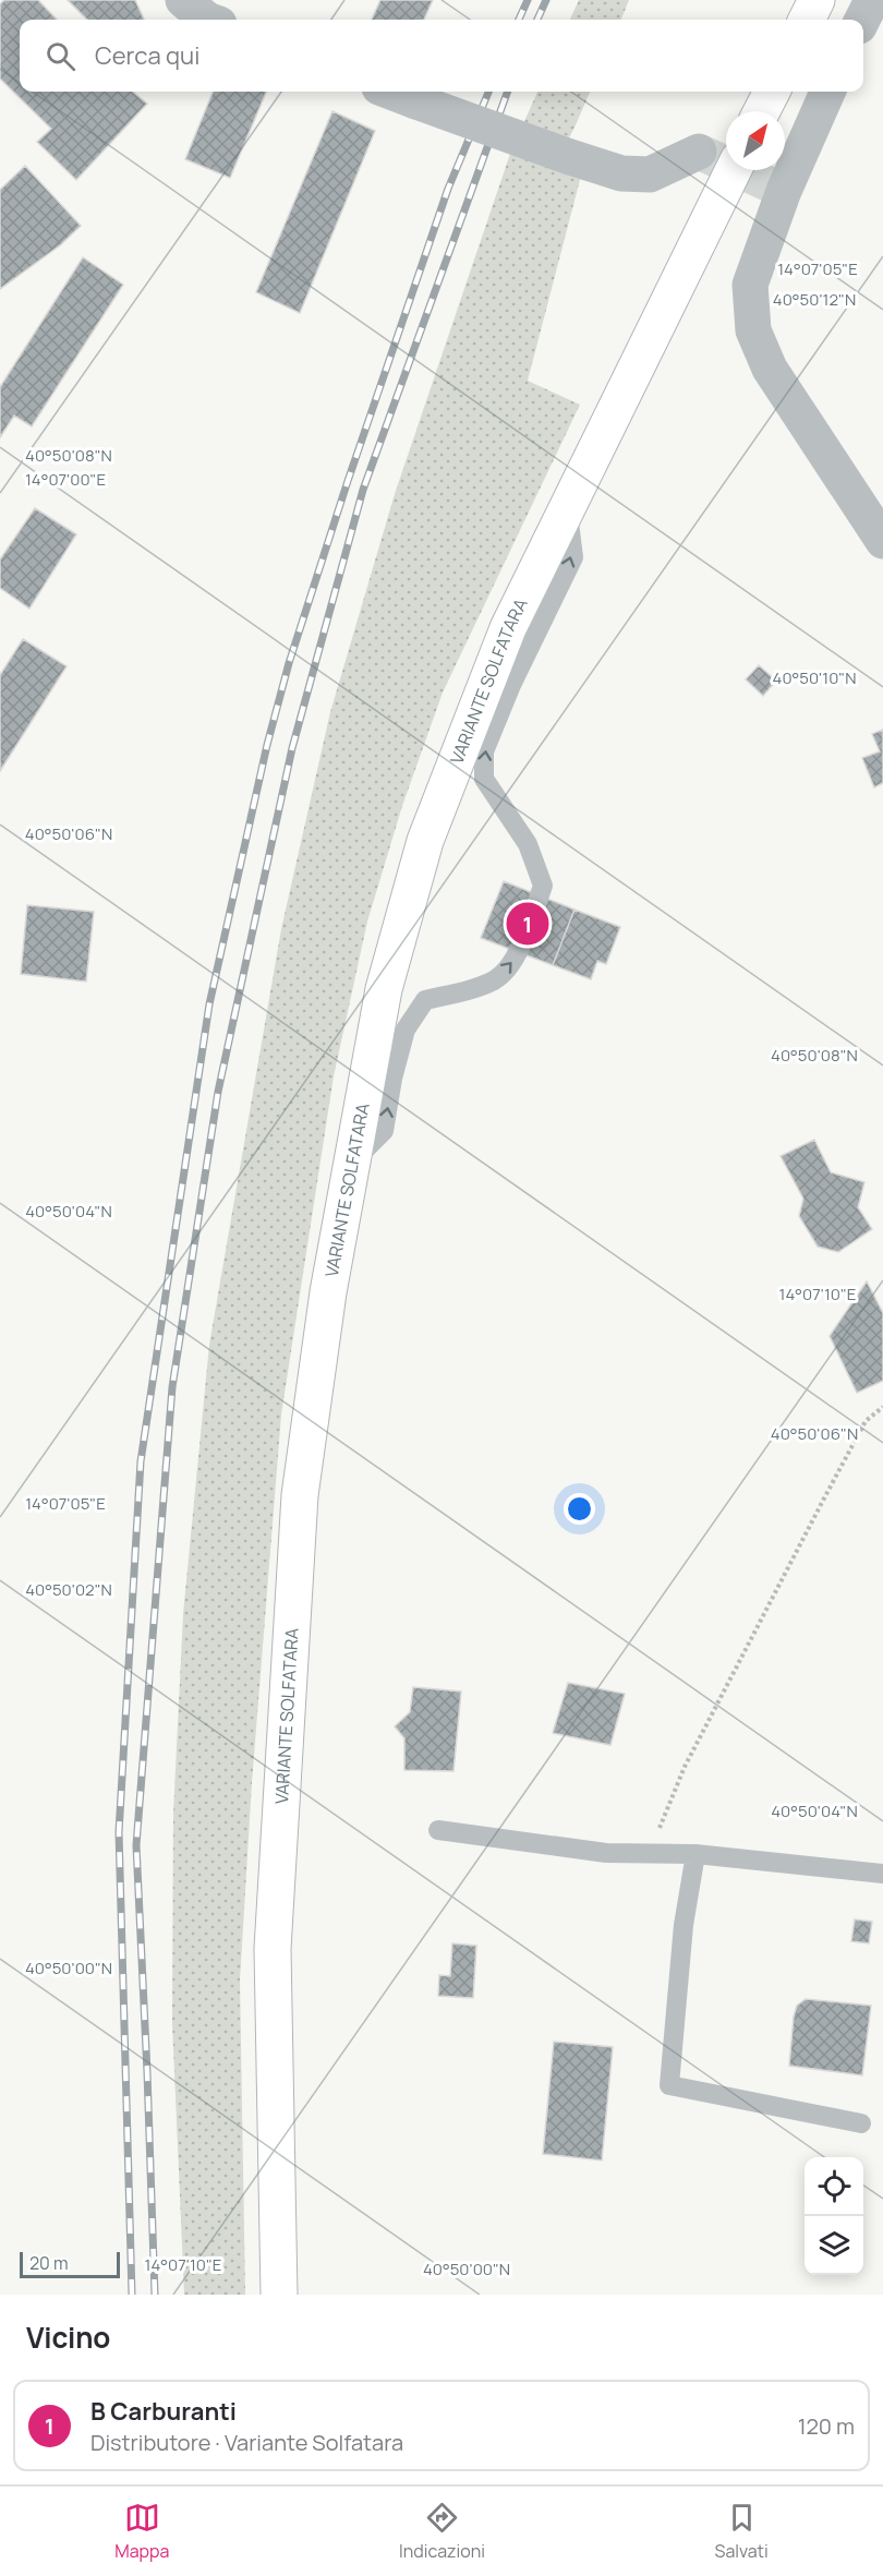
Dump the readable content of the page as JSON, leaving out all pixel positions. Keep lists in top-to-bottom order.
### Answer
{
  "streets": {
    "main road": ["VARIANTE SOLFATARA"]
  },
  "scale_bar": "20 m",
  "north": "top right",
  "page": {
    "search": "Cerca qui",
    "pins": "1",
    "scale": "20 m",
    "heading": "Vicino",
    "list": [
      {
        "mark": "1",
        "name": "B Carburanti",
        "note": "Distributore · Variante Solfatara",
        "value": "120 m"
      }
    ],
    "nav": ["Mappa", "Indicazioni", "Salvati"]
  },
  "coordinates": [
    "14°07'05\"E",
    "40°50'12\"N",
    "40°50'08\"N",
    "14°07'00\"E",
    "40°50'10\"N",
    "40°50'06\"N",
    "40°50'04\"N",
    "14°07'10\"E",
    "40°50'02\"N",
    "40°50'00\"N"
  ]
}
